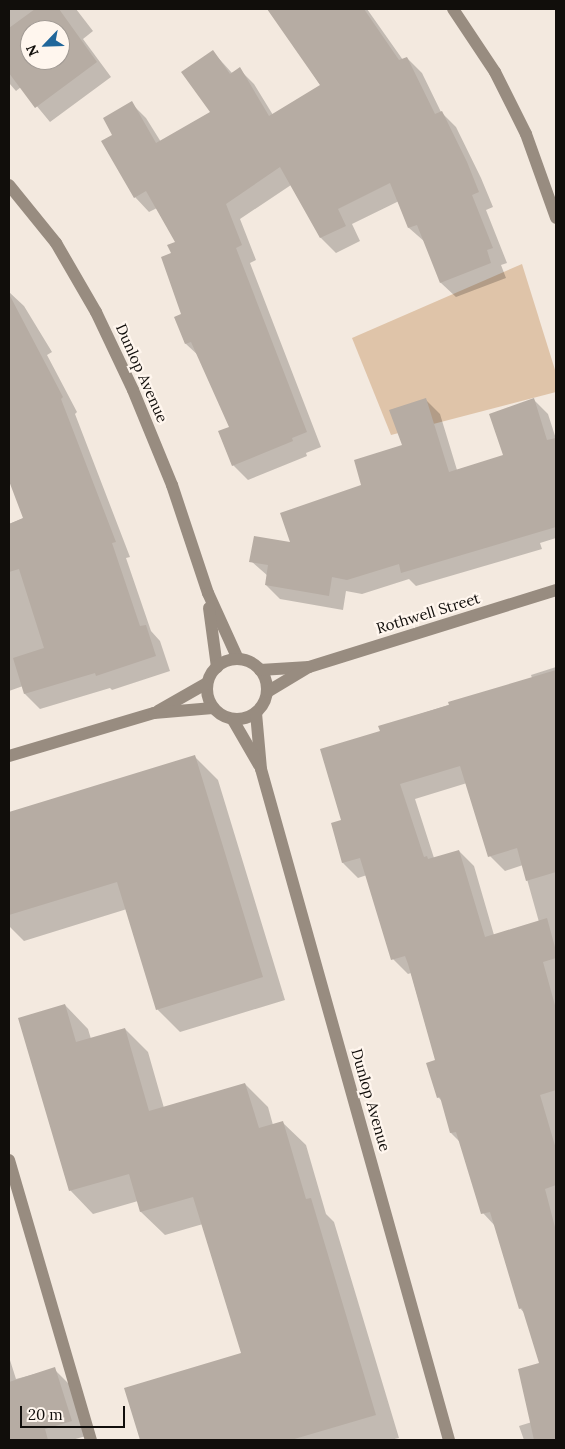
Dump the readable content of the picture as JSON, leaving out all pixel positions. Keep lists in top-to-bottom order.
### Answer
{
  "streets": {
    "street": ["Dunlop Avenue", "Rothwell Street"]
  },
  "crossings": [
    ["Dunlop Avenue", "Rothwell Street"]
  ],
  "scale_bar": "20 m",
  "north": "bottom left"
}
